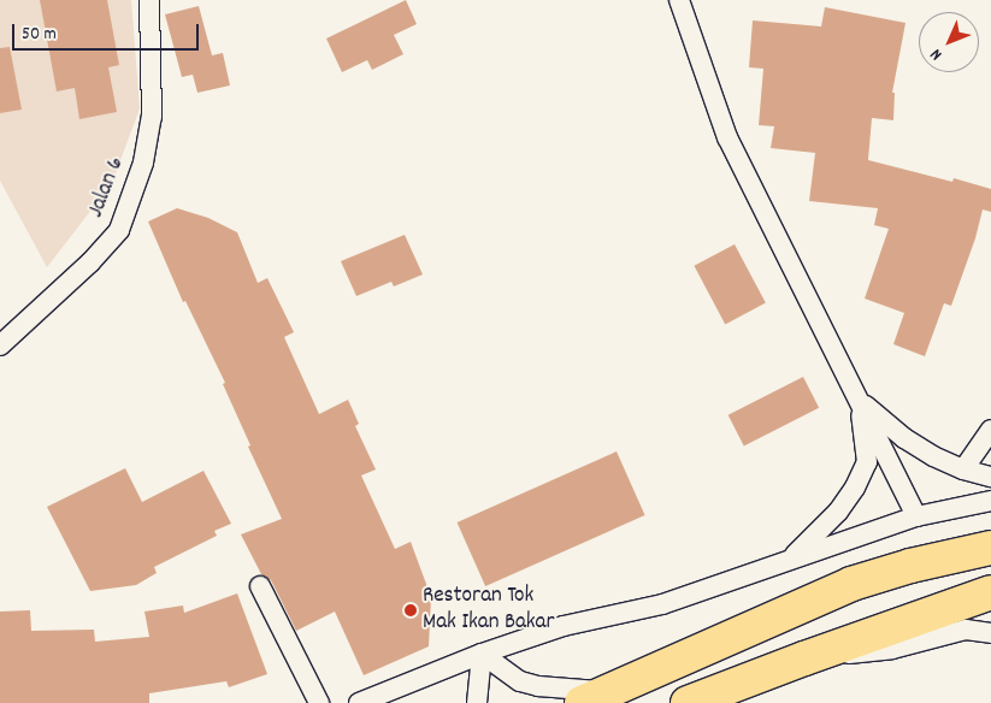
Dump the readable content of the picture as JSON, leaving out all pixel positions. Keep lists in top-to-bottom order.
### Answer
{
  "streets": {
    "street": ["Jalan 6"]
  },
  "places": ["Restoran Tok Mak Ikan Bakar"],
  "scale_bar": "50 m",
  "north": "bottom left"
}
